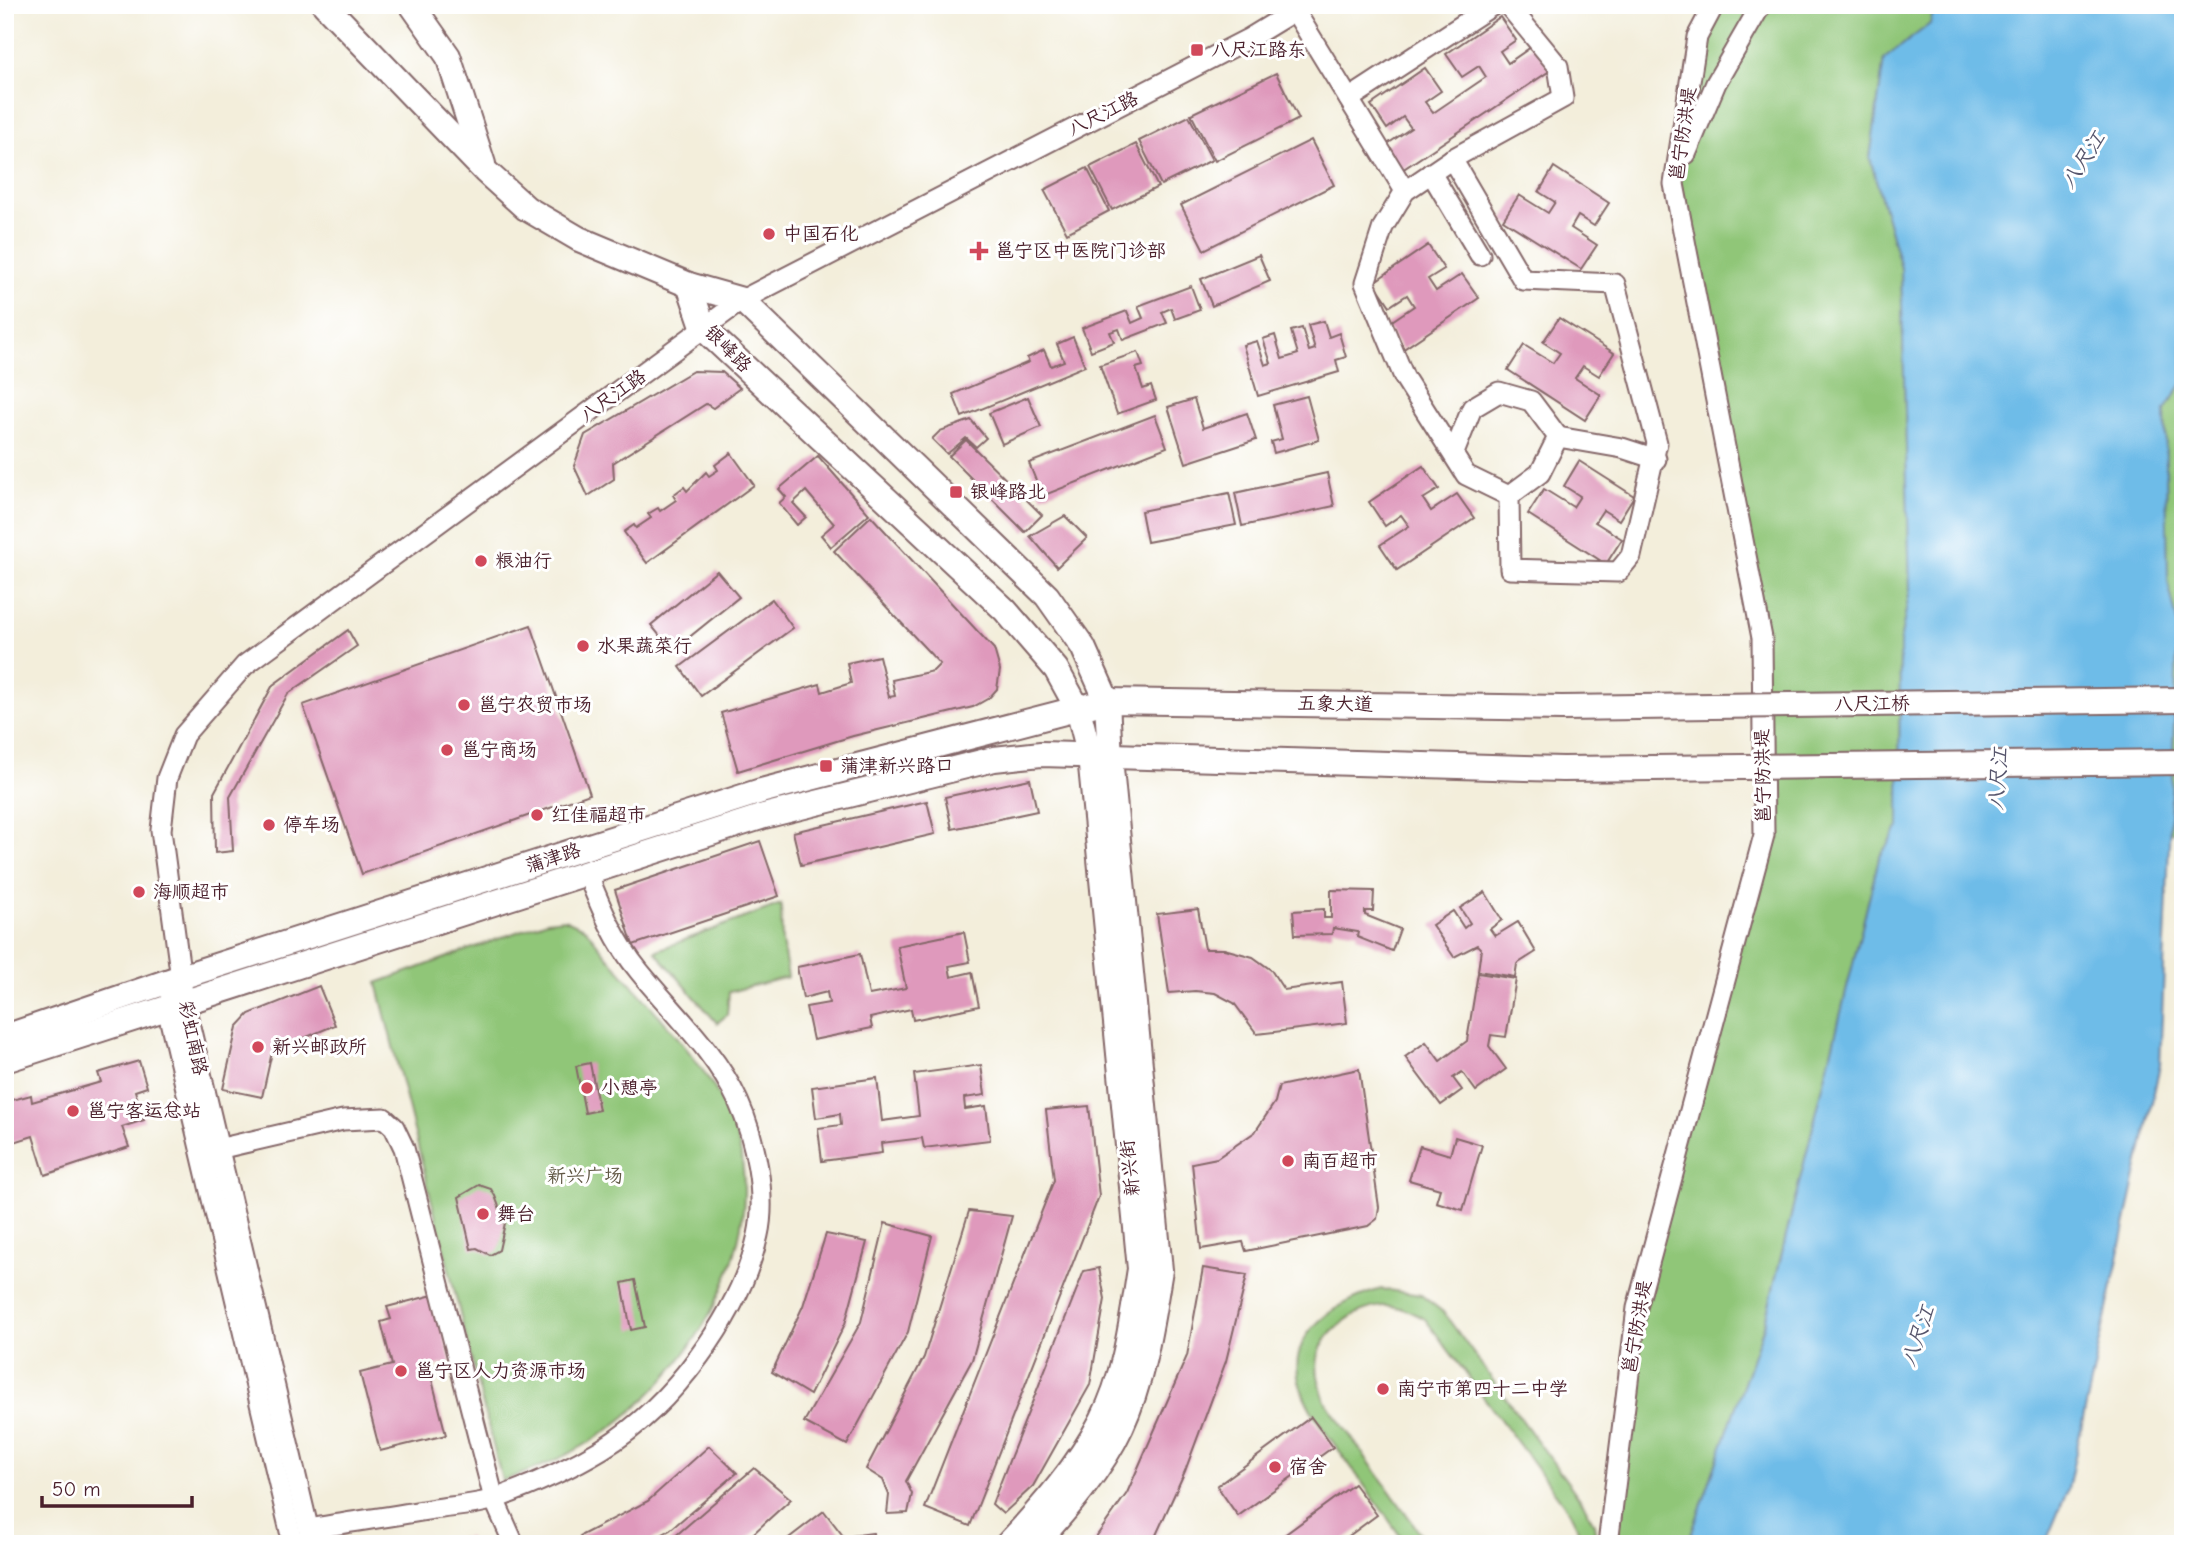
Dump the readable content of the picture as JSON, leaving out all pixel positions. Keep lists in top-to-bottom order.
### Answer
{
  "streets": {
    "main road": [
      "银峰路",
      "五象大道",
      "八尺江桥",
      "蒲津路",
      "新兴街"
    ],
    "street": ["八尺江路", "邕宁防洪堤", "彩虹南路"]
  },
  "crossings": [
    ["八尺江路", "银峰路"],
    ["八尺江路", "蒲津路"],
    ["八尺江路", "彩虹南路"],
    ["银峰路", "五象大道"],
    ["银峰路", "蒲津路"],
    ["银峰路", "新兴街"],
    ["五象大道", "八尺江桥"],
    ["五象大道", "蒲津路"],
    ["蒲津路", "彩虹南路"],
    ["蒲津路", "新兴街"]
  ],
  "water": ["八尺江"],
  "parks": ["新兴广场"],
  "places": {
    "transit": ["八尺江路东", "银峰路北", "蒲津新兴路口"],
    "other": [
      "中国石化",
      "粮油行",
      "水果蔬菜行",
      "邕宁农贸市场",
      "邕宁商场",
      "红佳福超市",
      "停车场",
      "海顺超市",
      "新兴邮政所",
      "小憩亭",
      "邕宁客运总站",
      "南百超市",
      "舞台",
      "邕宁区人力资源市场",
      "南宁市第四十二中学",
      "宿舍"
    ],
    "health": ["邕宁区中医院门诊部"]
  },
  "scale_bar": "50 m"
}
